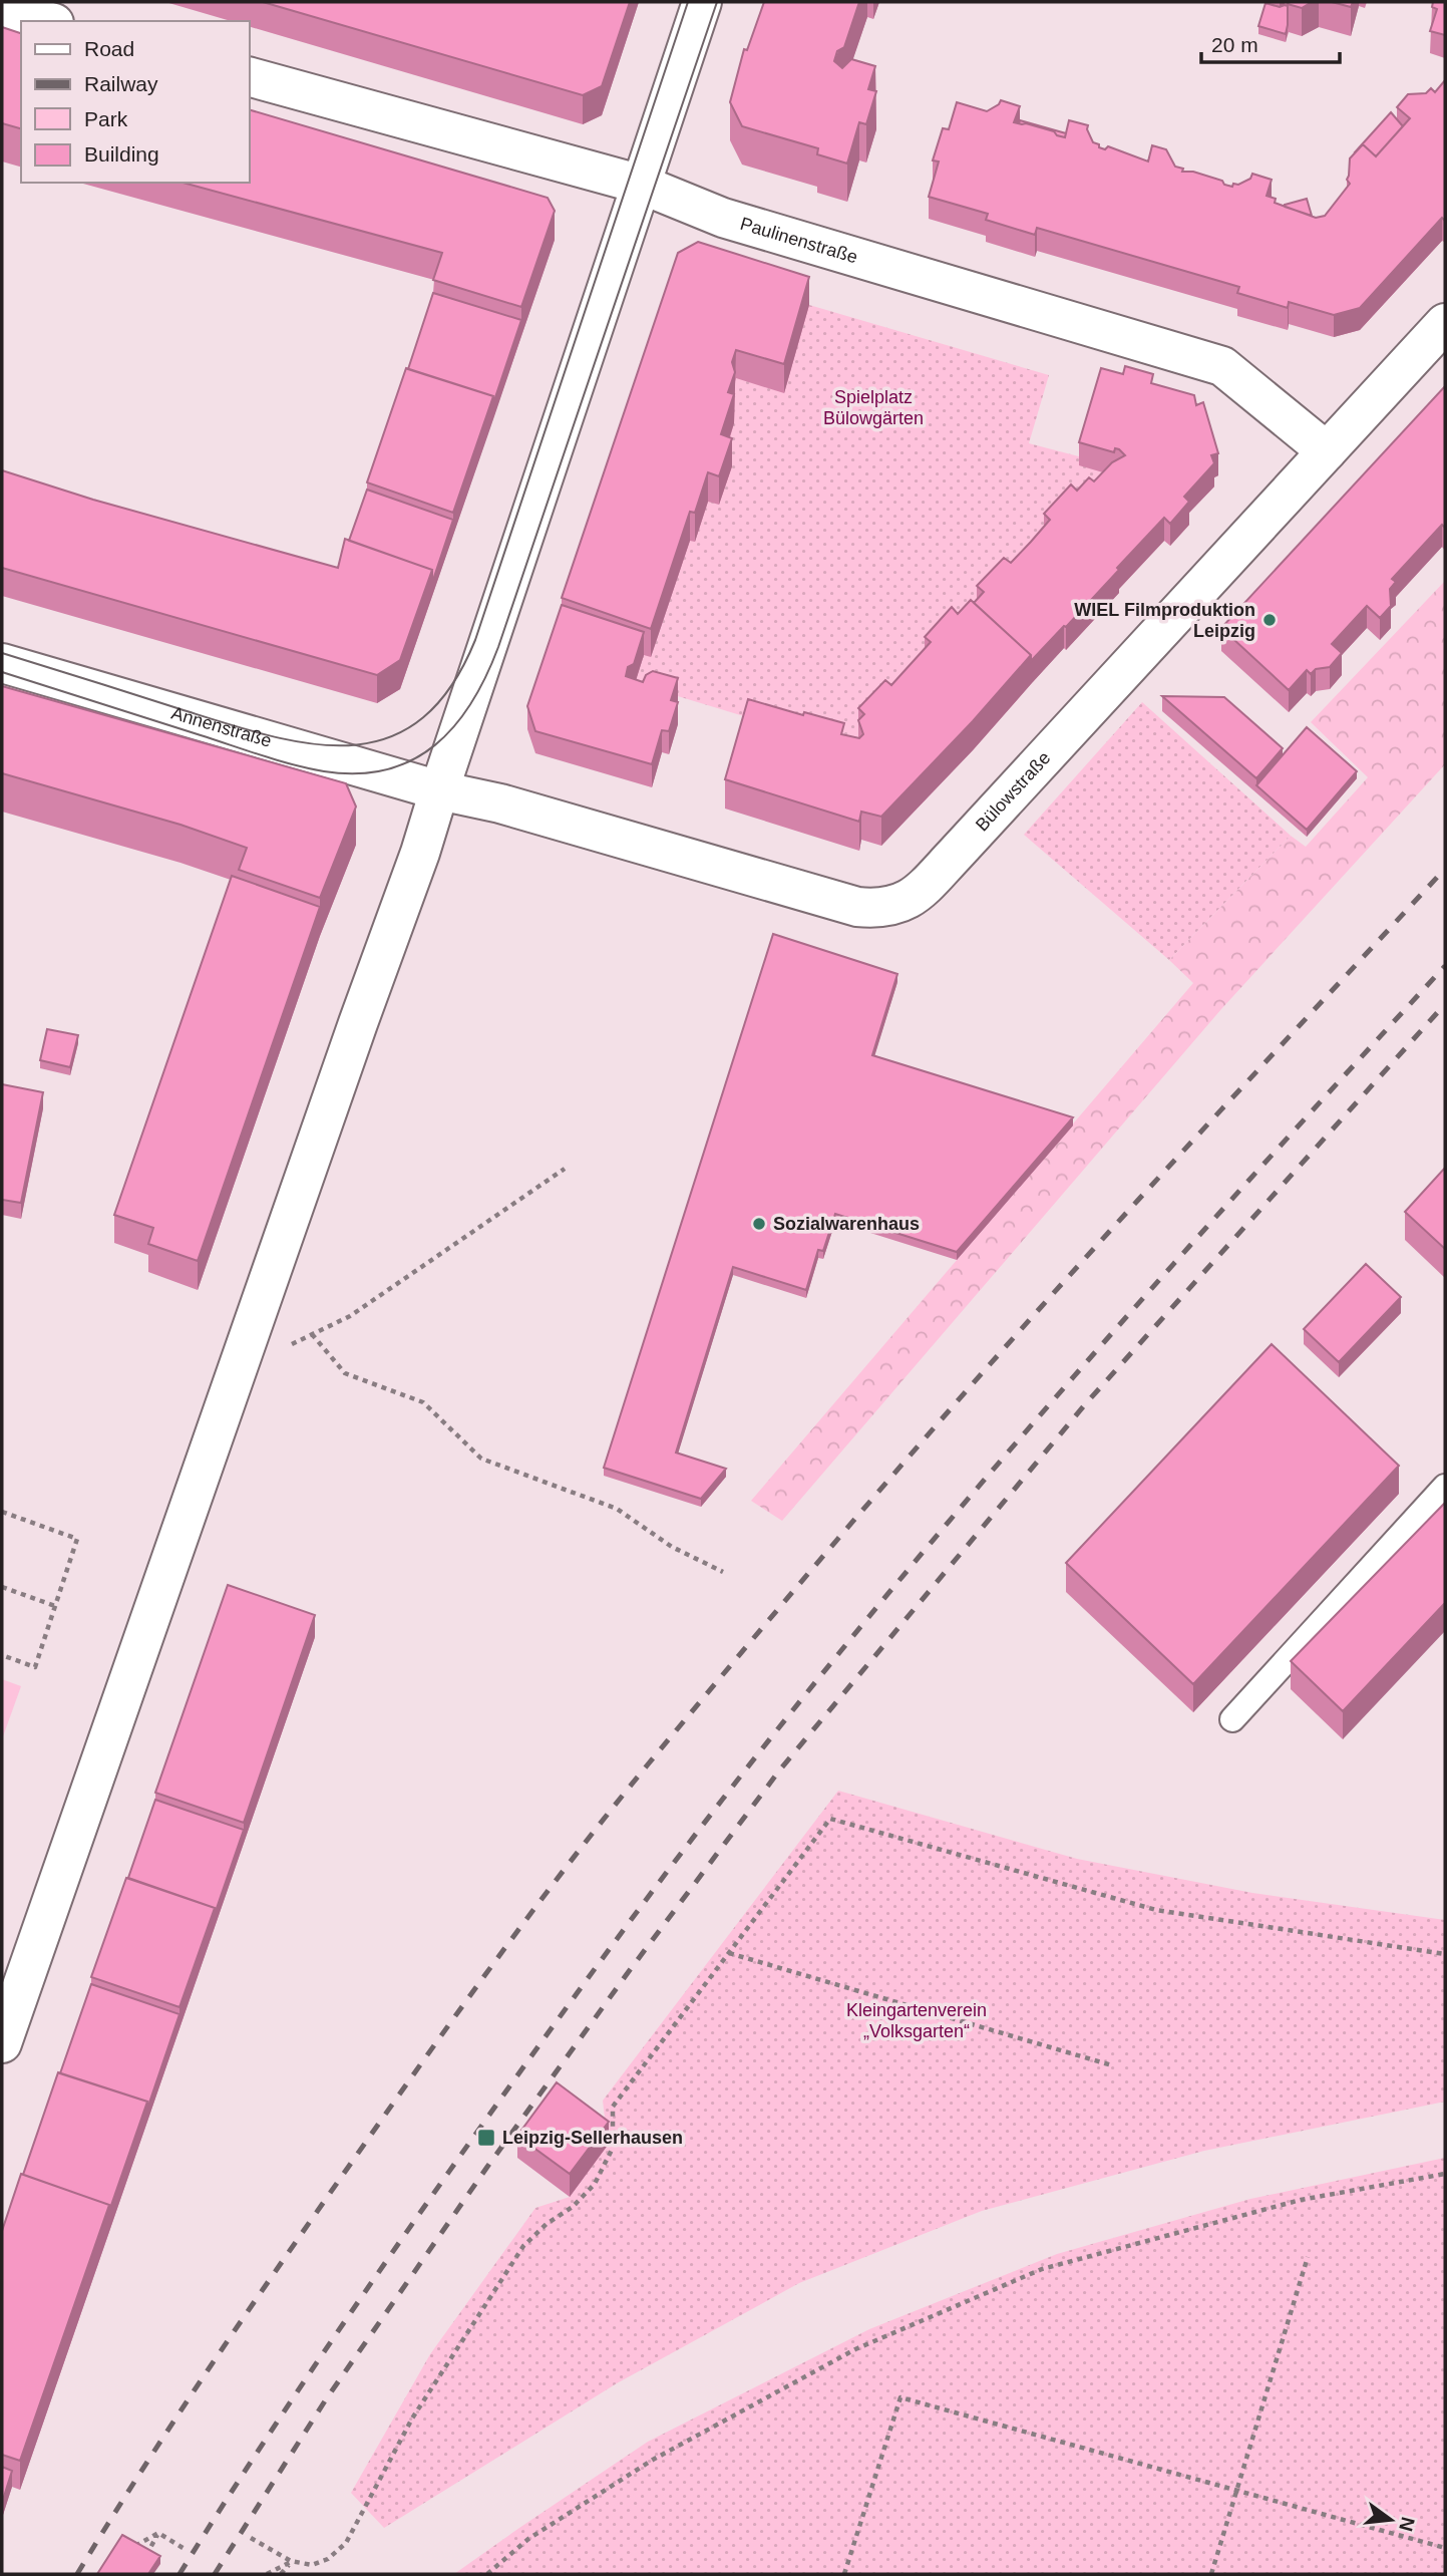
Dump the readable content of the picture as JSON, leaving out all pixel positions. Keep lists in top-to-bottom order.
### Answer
{
  "streets": {
    "street": ["Paulinenstraße", "Annenstraße", "Bülowstraße"]
  },
  "crossings": [
    ["Paulinenstraße", "Bülowstraße"],
    ["Annenstraße", "Bülowstraße"]
  ],
  "parks": ["Spielplatz Bülowgärten", "Kleingartenverein „Volksgarten“"],
  "places": {
    "other": ["WIEL Filmproduktion Leipzig", "Sozialwarenhaus"],
    "transit": ["Leipzig-Sellerhausen"]
  },
  "legend": [
    "Road",
    "Railway",
    "Park",
    "Building"
  ],
  "scale_bar": "20 m",
  "north": "right"
}
